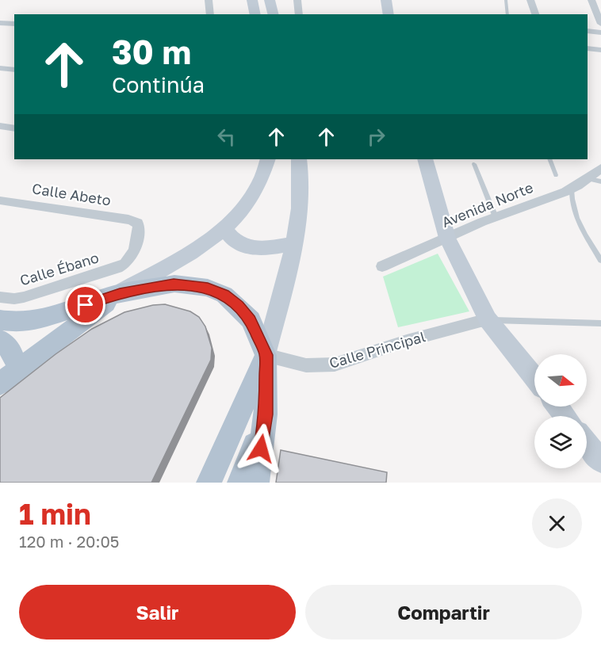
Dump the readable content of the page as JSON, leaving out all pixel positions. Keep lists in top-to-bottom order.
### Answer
{
  "streets": {
    "street": [
      "Calle Abeto",
      "Avenida Norte",
      "Calle Ébano",
      "Calle Principal"
    ]
  },
  "crossings": [
    ["Calle Abeto", "Calle Ébano"]
  ],
  "north": "right",
  "page": {
    "turn": ["30 m", "Continúa"],
    "heading": ["1 min", "120 m · 20:05"],
    "buttons": ["Salir", "Compartir"]
  }
}
